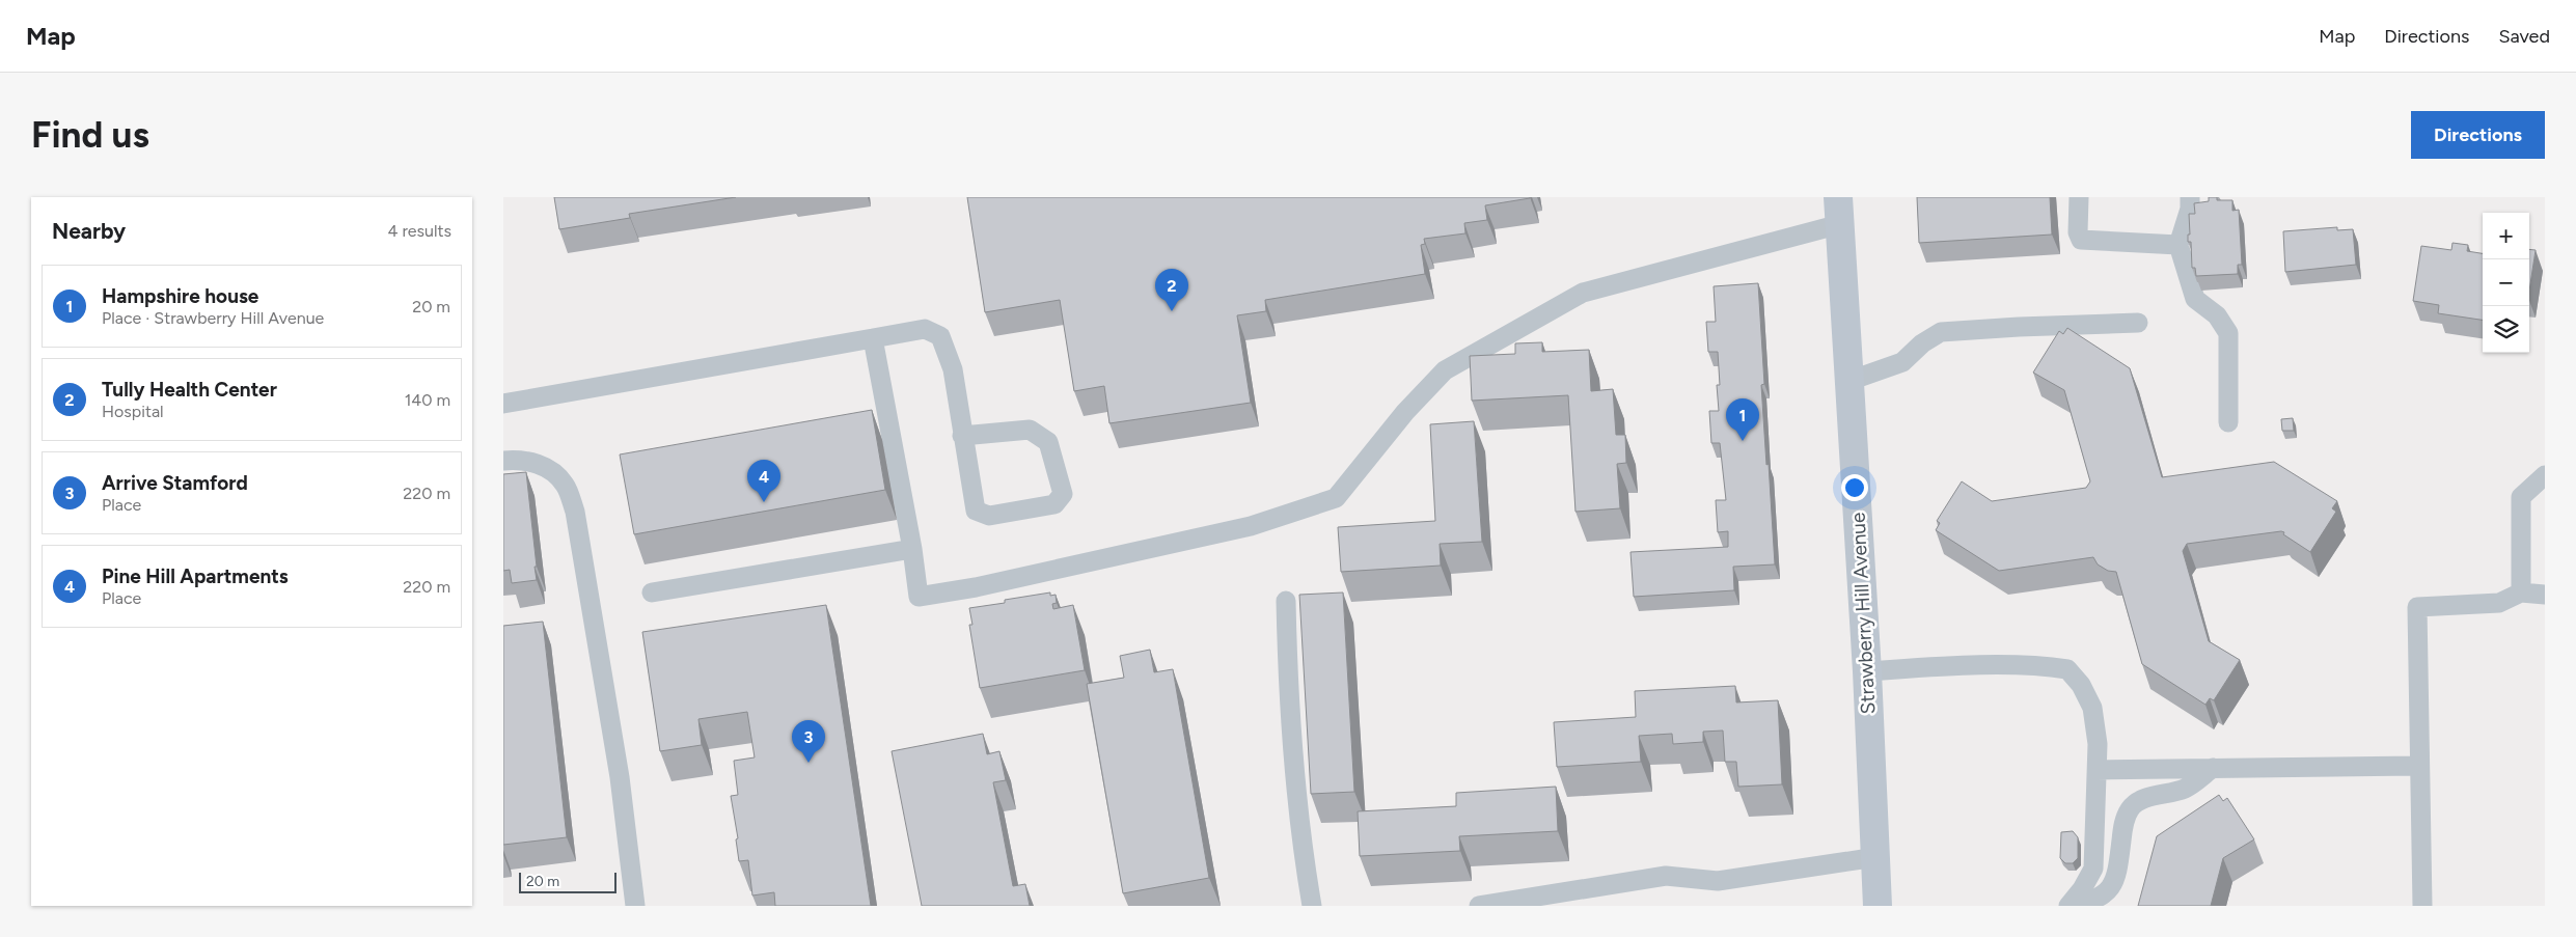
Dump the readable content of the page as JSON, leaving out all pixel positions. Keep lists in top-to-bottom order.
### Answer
{
  "streets": {
    "main road": ["Strawberry Hill Avenue"]
  },
  "scale_bar": "20 m",
  "page": {
    "header": "Map",
    "nav": ["Map", "Directions", "Saved"],
    "buttons": "Directions",
    "title": "Find us",
    "heading": ["Nearby", "4 results"],
    "map_buttons": ["+", "−"],
    "list": [
      {
        "mark": "1",
        "name": "Hampshire house",
        "note": "Place · Strawberry Hill Avenue",
        "value": "20 m"
      },
      {
        "mark": "2",
        "name": "Tully Health Center",
        "note": "Hospital",
        "value": "140 m"
      },
      {
        "mark": "3",
        "name": "Arrive Stamford",
        "note": "Place",
        "value": "220 m"
      },
      {
        "mark": "4",
        "name": "Pine Hill Apartments",
        "note": "Place",
        "value": "220 m"
      }
    ],
    "pins": [
      "2",
      "1",
      "4",
      "3"
    ],
    "scale": "20 m"
  }
}
